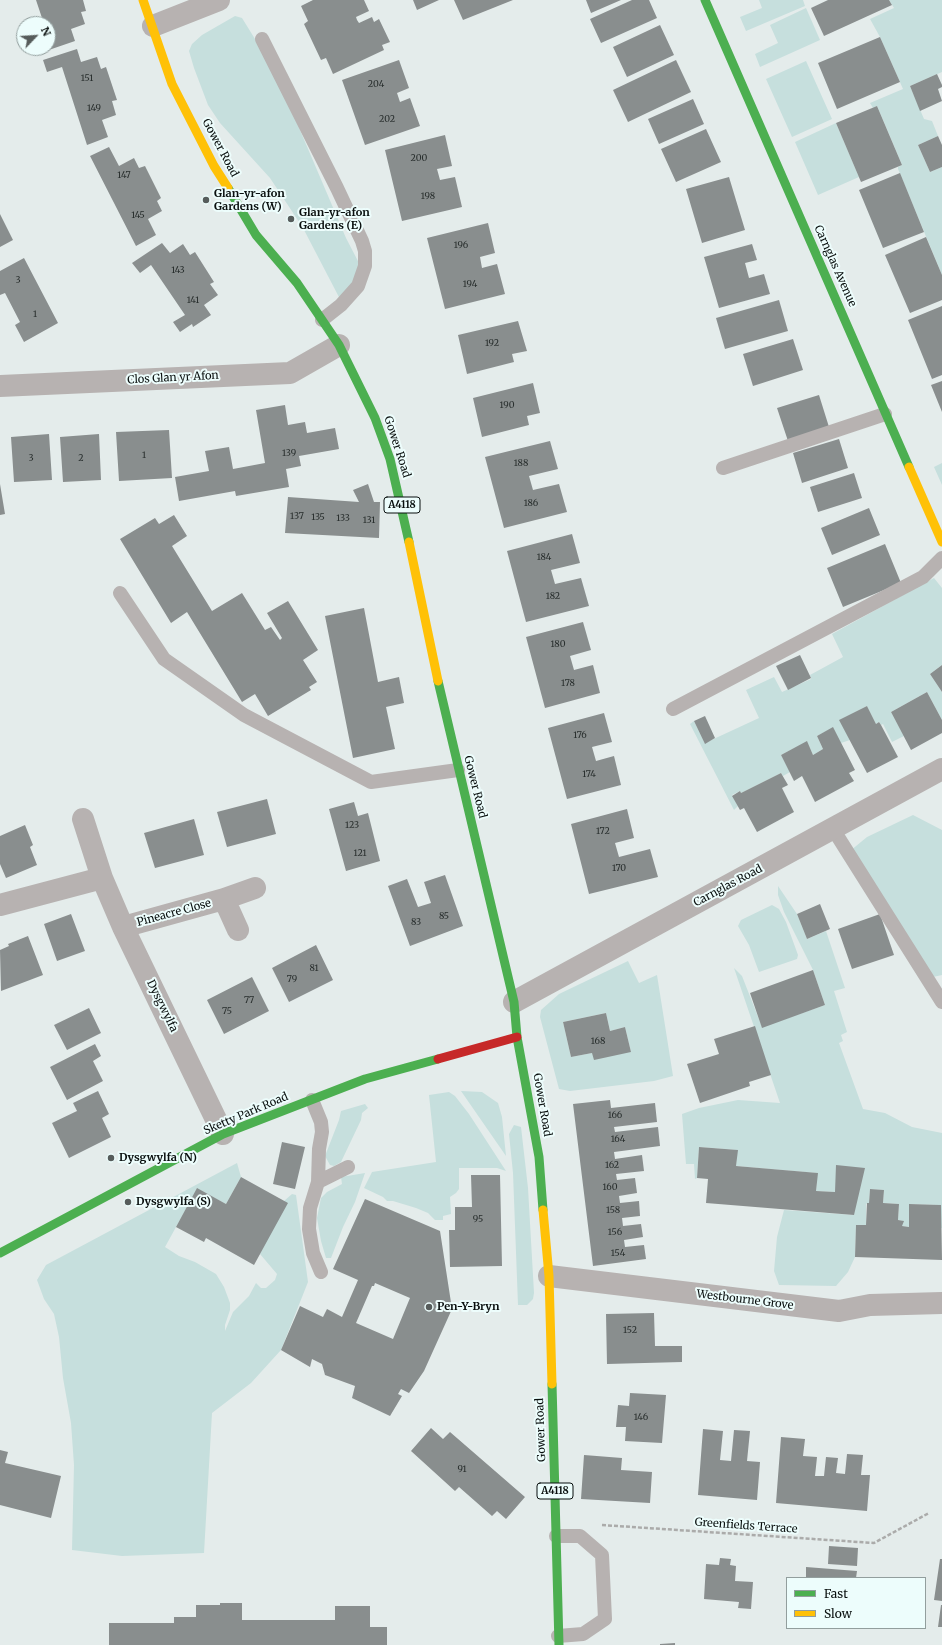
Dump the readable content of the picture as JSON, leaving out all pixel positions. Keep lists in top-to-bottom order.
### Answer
{
  "streets": {
    "main road": [
      "Gower Road",
      "Carnglas Avenue",
      "A4118",
      "Sketty Park Road"
    ],
    "street": [
      "Clos Glan yr Afon",
      "Carnglas Road",
      "Pineacre Close",
      "Dysgwylfa",
      "Westbourne Grove"
    ],
    "path": ["Greenfields Terrace"]
  },
  "crossings": [
    ["Gower Road", "Clos Glan yr Afon"],
    ["Gower Road", "Carnglas Road"],
    ["Gower Road", "Sketty Park Road"],
    ["Gower Road", "Westbourne Grove"],
    ["Pineacre Close", "Dysgwylfa"],
    ["Dysgwylfa", "Sketty Park Road"]
  ],
  "places": [
    "Glan-yr-afon Gardens (W)",
    "Glan-yr-afon Gardens (E)",
    "Dysgwylfa (N)",
    "Dysgwylfa (S)",
    "Pen-Y-Bryn"
  ],
  "house_numbers": [
    "151",
    "204",
    "149",
    "202",
    "200",
    "147",
    "198",
    "145",
    "196",
    "143",
    "3",
    "194",
    "141",
    "1",
    "192",
    "190",
    "139",
    "1",
    "3",
    "2",
    "188",
    "186",
    "137",
    "135",
    "133",
    "131",
    "184",
    "182",
    "180",
    "178",
    "176",
    "174",
    "123",
    "172",
    "121",
    "170",
    "85",
    "83",
    "81",
    "79",
    "77",
    "75",
    "168",
    "166",
    "164",
    "162",
    "160",
    "158",
    "95",
    "156",
    "154",
    "152",
    "146",
    "91"
  ],
  "legend": ["Fast", "Slow"],
  "north": "top right"
}
